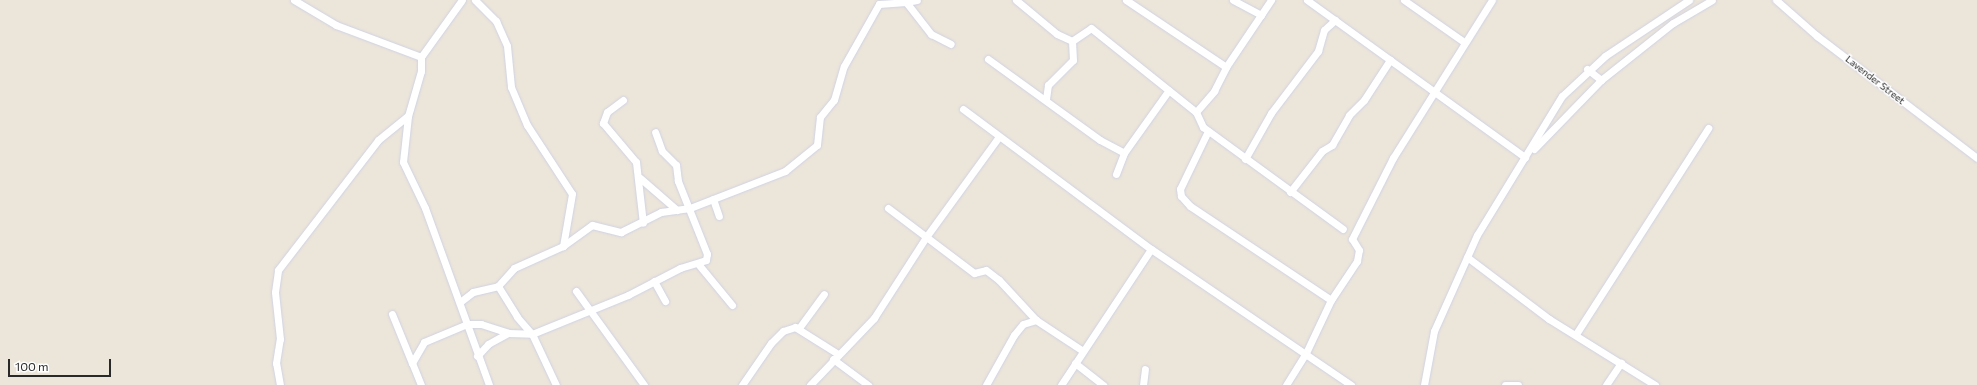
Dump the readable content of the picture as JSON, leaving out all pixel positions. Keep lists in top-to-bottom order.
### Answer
{
  "streets": {
    "street": ["Lavender Street"]
  },
  "scale_bar": "100 m"
}
